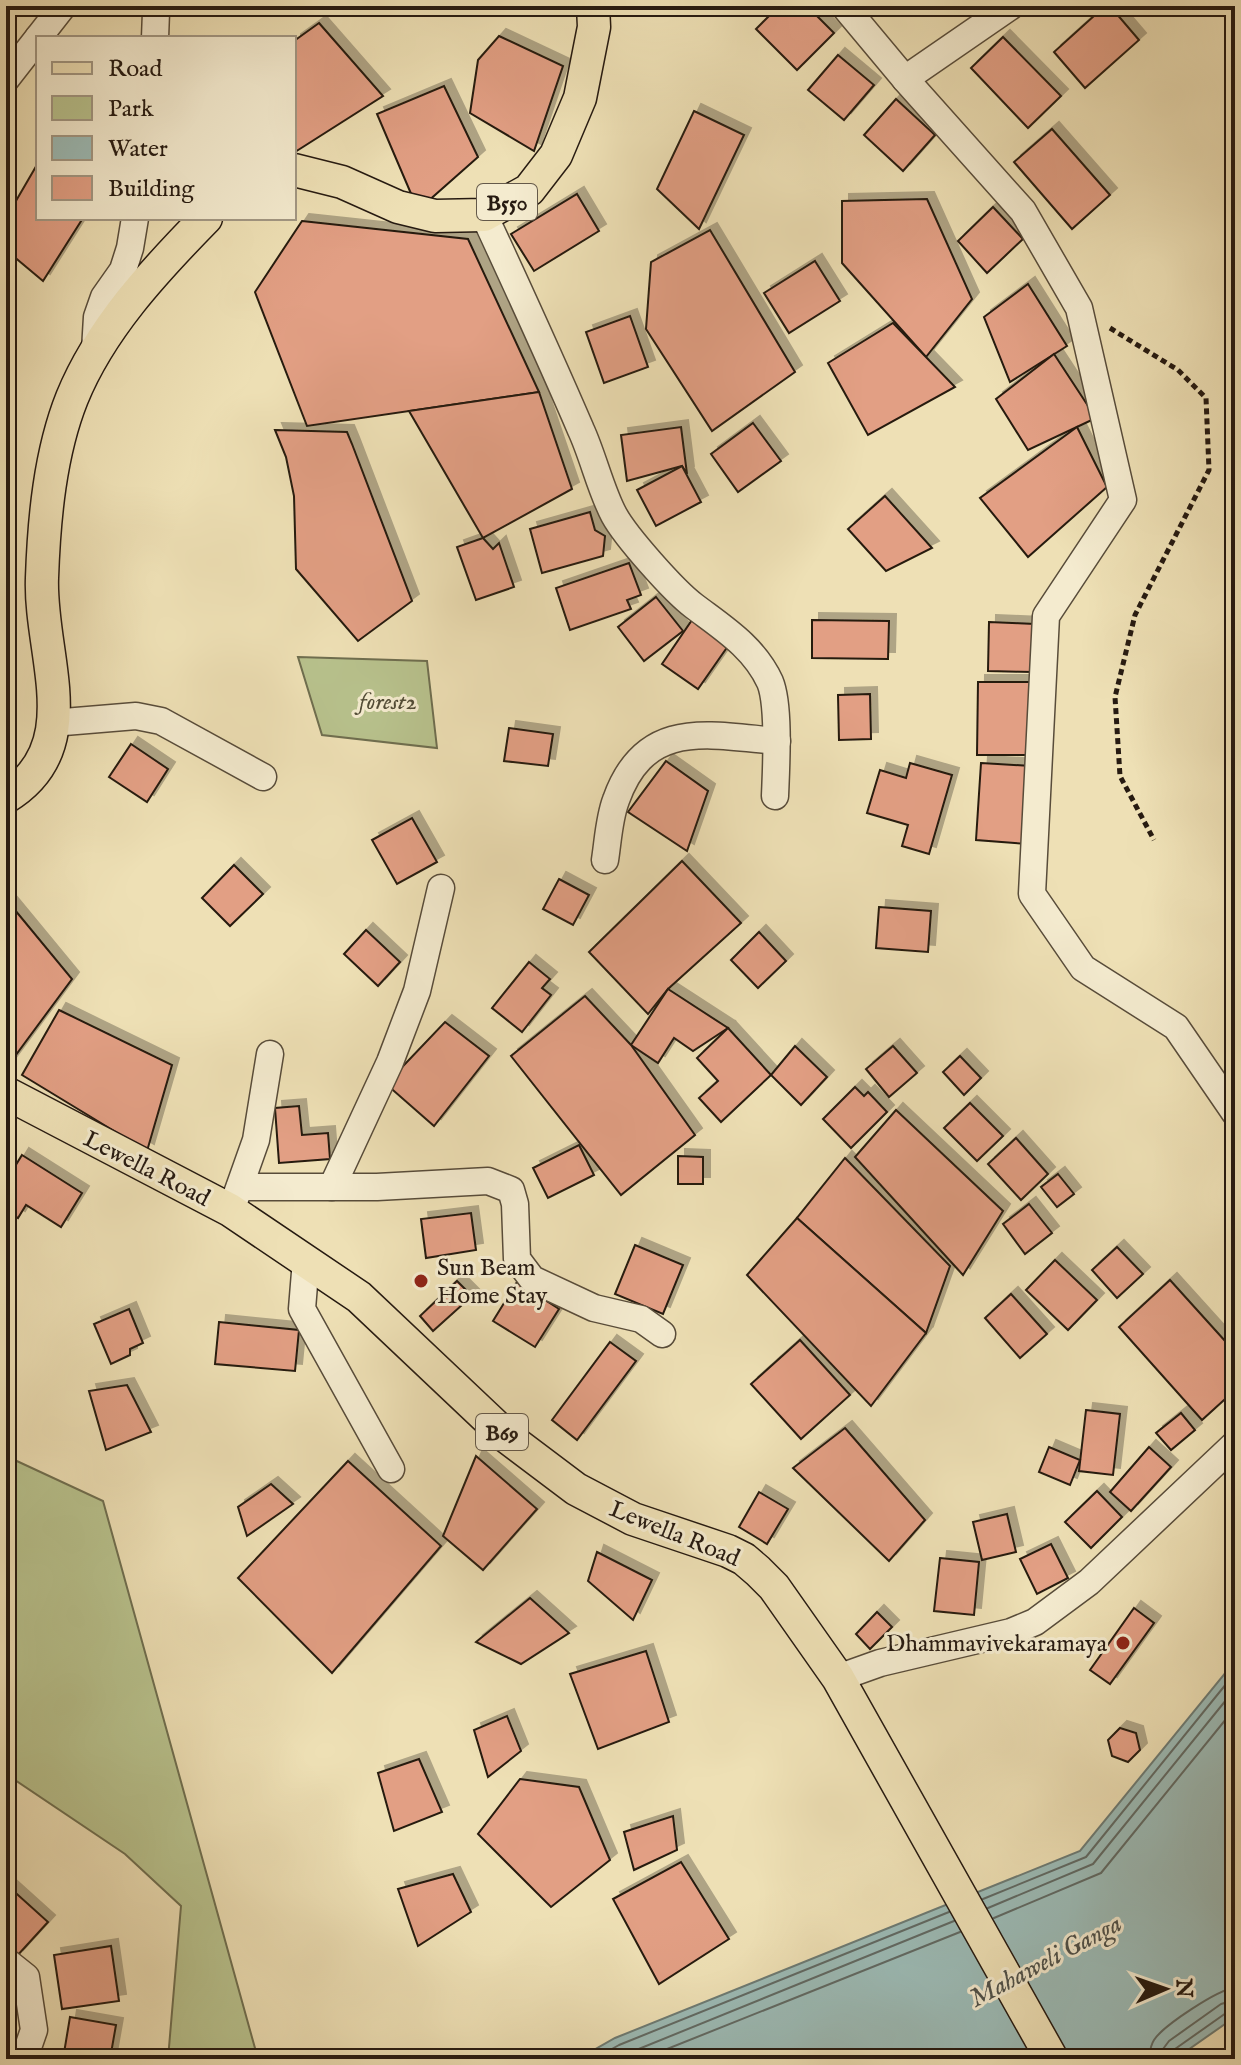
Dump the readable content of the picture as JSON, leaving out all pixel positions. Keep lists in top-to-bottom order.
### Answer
{
  "streets": {
    "main road": ["B550", "Lewella Road", "B69"]
  },
  "water": ["Mahaweli Ganga"],
  "parks": ["forest2"],
  "places": ["Sun Beam Home Stay", "Dhammavivekaramaya"],
  "legend": [
    "Road",
    "Park",
    "Water",
    "Building"
  ],
  "north": "right"
}
